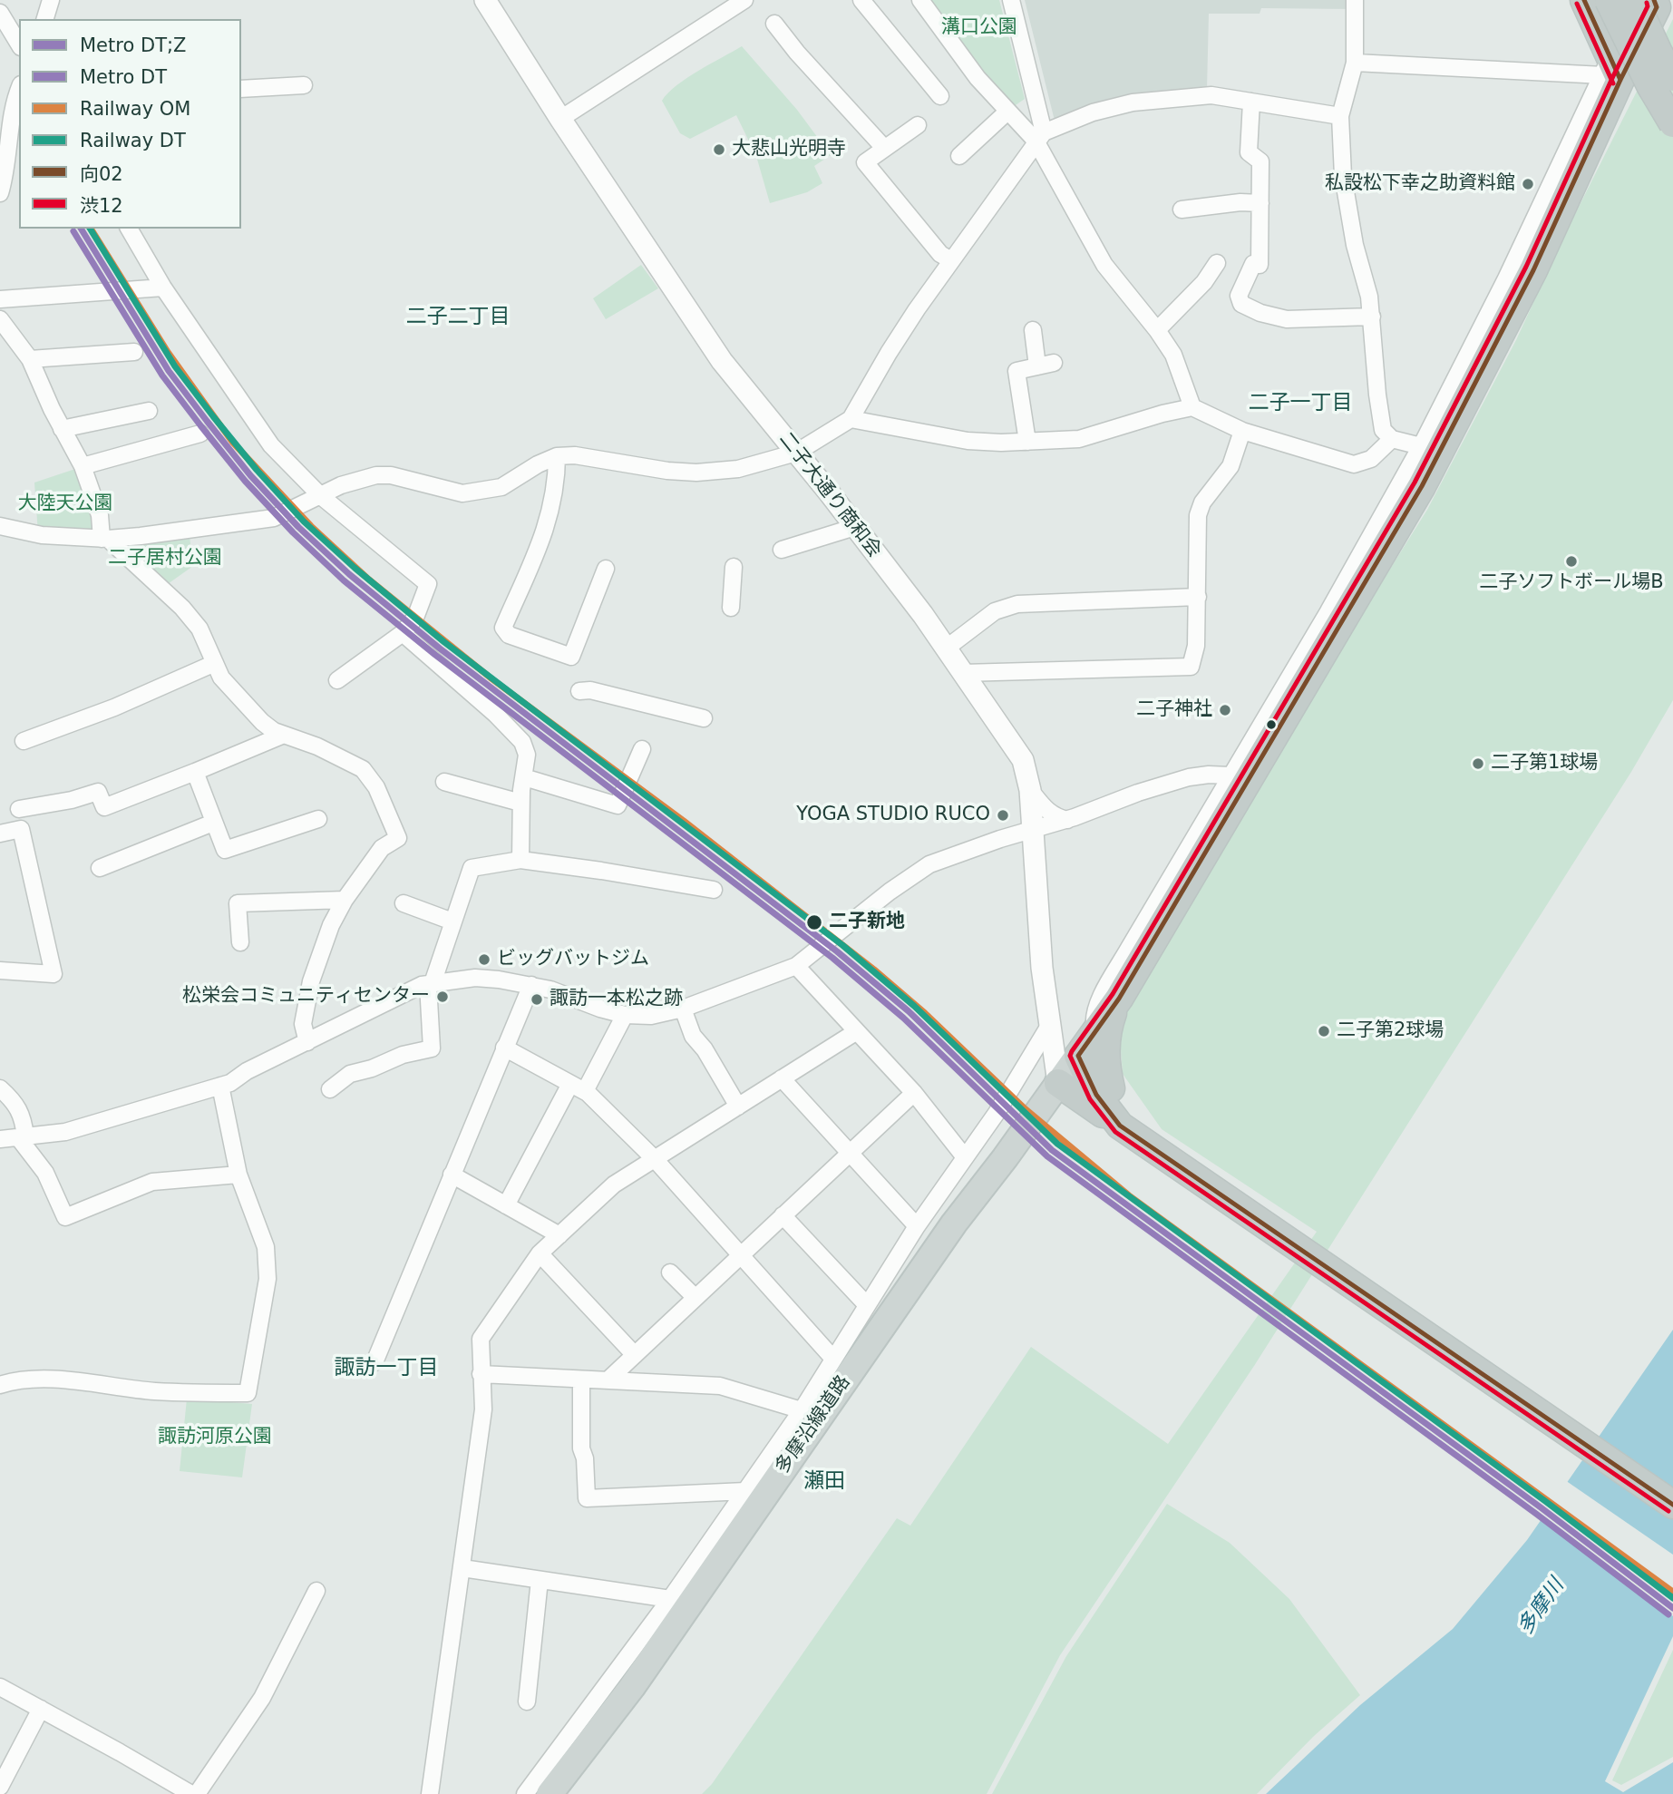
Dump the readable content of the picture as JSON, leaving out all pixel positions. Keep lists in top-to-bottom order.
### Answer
{
  "streets": {
    "main road": ["多摩沿線道路"],
    "street": ["二子大通り商和会"]
  },
  "crossings": [
    ["二子大通り商和会", "多摩沿線道路"]
  ],
  "districts": [
    "二子二丁目",
    "二子一丁目",
    "諏訪一丁目",
    "瀬田"
  ],
  "water": ["多摩川"],
  "parks": [
    "溝口公園",
    "大陸天公園",
    "二子居村公園",
    "諏訪河原公園"
  ],
  "places": [
    "大悲山光明寺",
    "私設松下幸之助資料館",
    "二子ソフトボール場B",
    "二子神社",
    "二子第1球場",
    "YOGA STUDIO RUCO",
    "二子新地",
    "ビッグバットジム",
    "松栄会コミュニティセンター",
    "諏訪一本松之跡",
    "二子第2球場"
  ],
  "lines": [
    "transit line 向02",
    "transit line 渋12",
    "metro line DT;Z",
    "rail line OM",
    "rail line DT",
    "metro line DT"
  ],
  "legend": [
    "Metro DT;Z",
    "Metro DT",
    "Railway OM",
    "Railway DT",
    "向02",
    "渋12"
  ]
}
